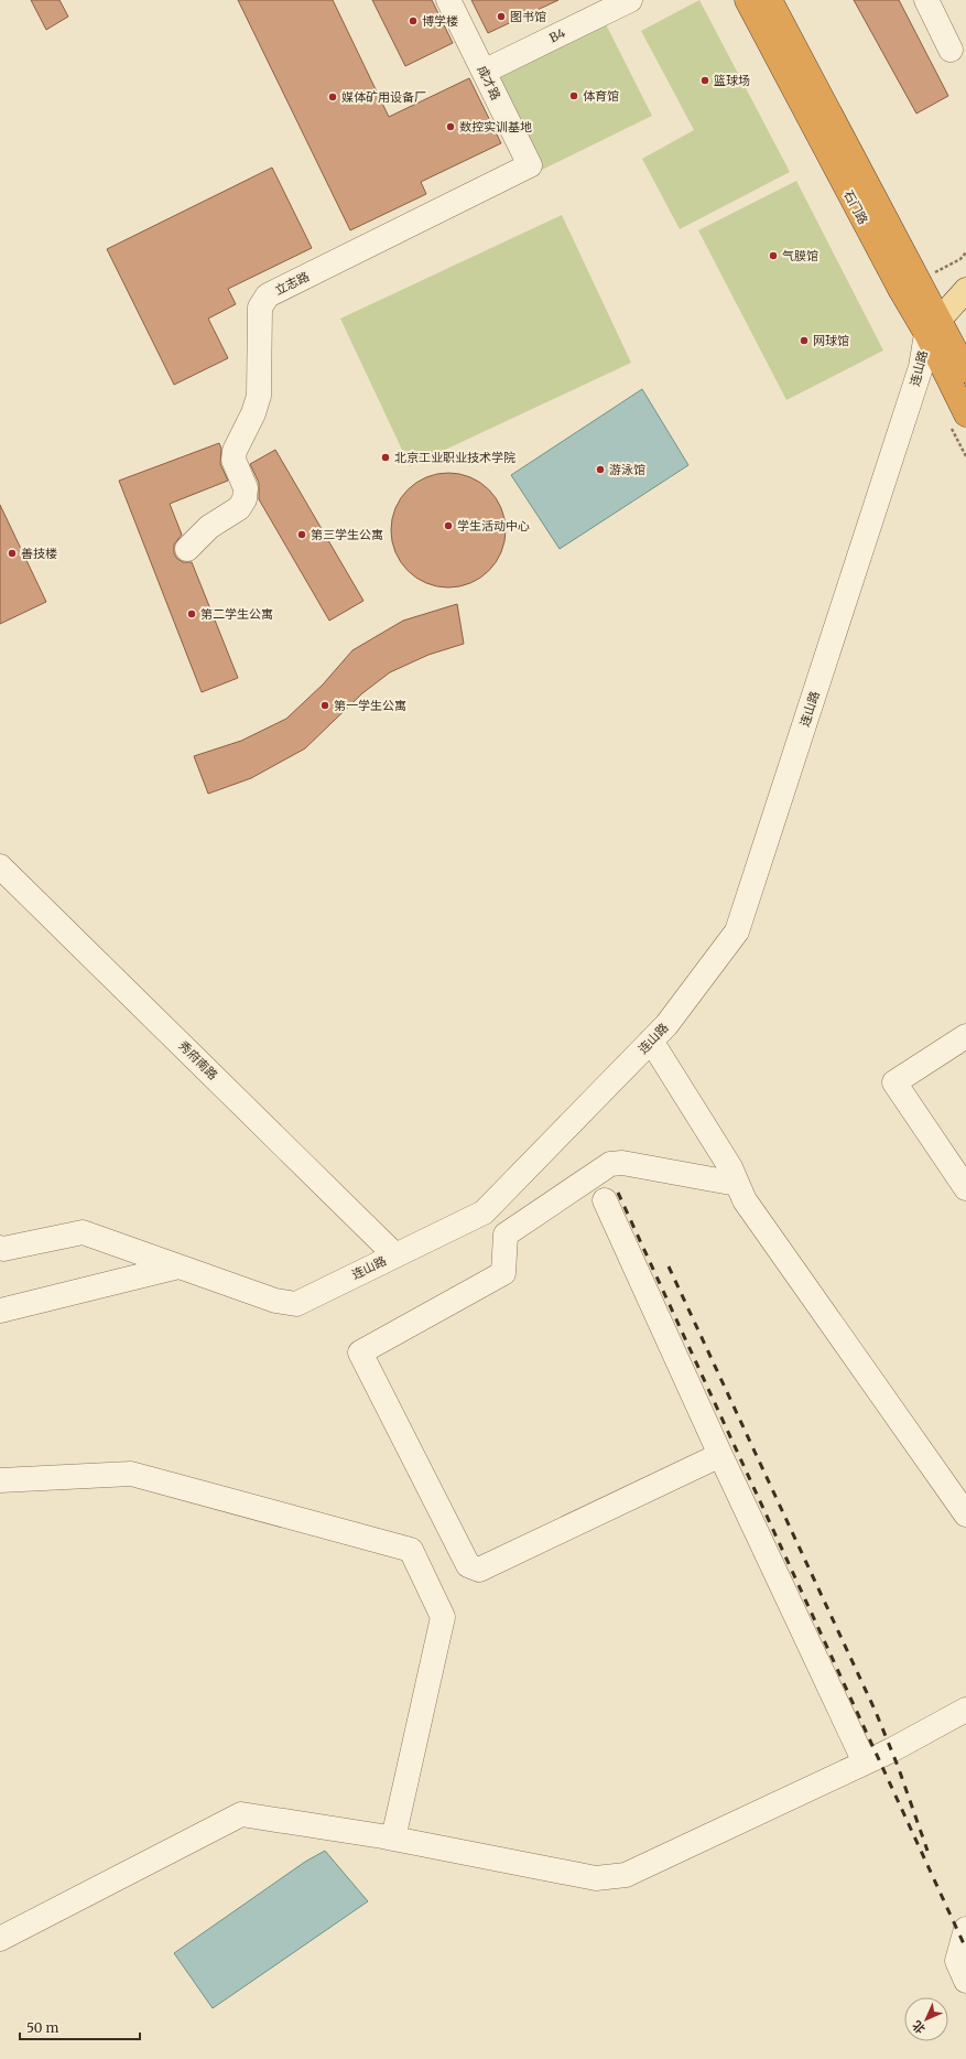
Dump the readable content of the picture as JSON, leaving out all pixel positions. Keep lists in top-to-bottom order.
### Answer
{
  "streets": {
    "highway": ["石门路"],
    "street": [
      "B4",
      "成才路",
      "立志路",
      "连山路",
      "秀府南路"
    ]
  },
  "crossings": [
    ["B4", "成才路"],
    ["成才路", "立志路"],
    ["石门路", "连山路"],
    ["连山路", "秀府南路"]
  ],
  "places": [
    "图书馆",
    "博学楼",
    "篮球场",
    "体育馆",
    "媒体矿用设备厂",
    "数控实训基地",
    "气膜馆",
    "网球馆",
    "北京工业职业技术学院",
    "游泳馆",
    "学生活动中心",
    "第三学生公寓",
    "善技楼",
    "第二学生公寓",
    "第一学生公寓"
  ],
  "scale_bar": "50 m",
  "north": "bottom left"
}
